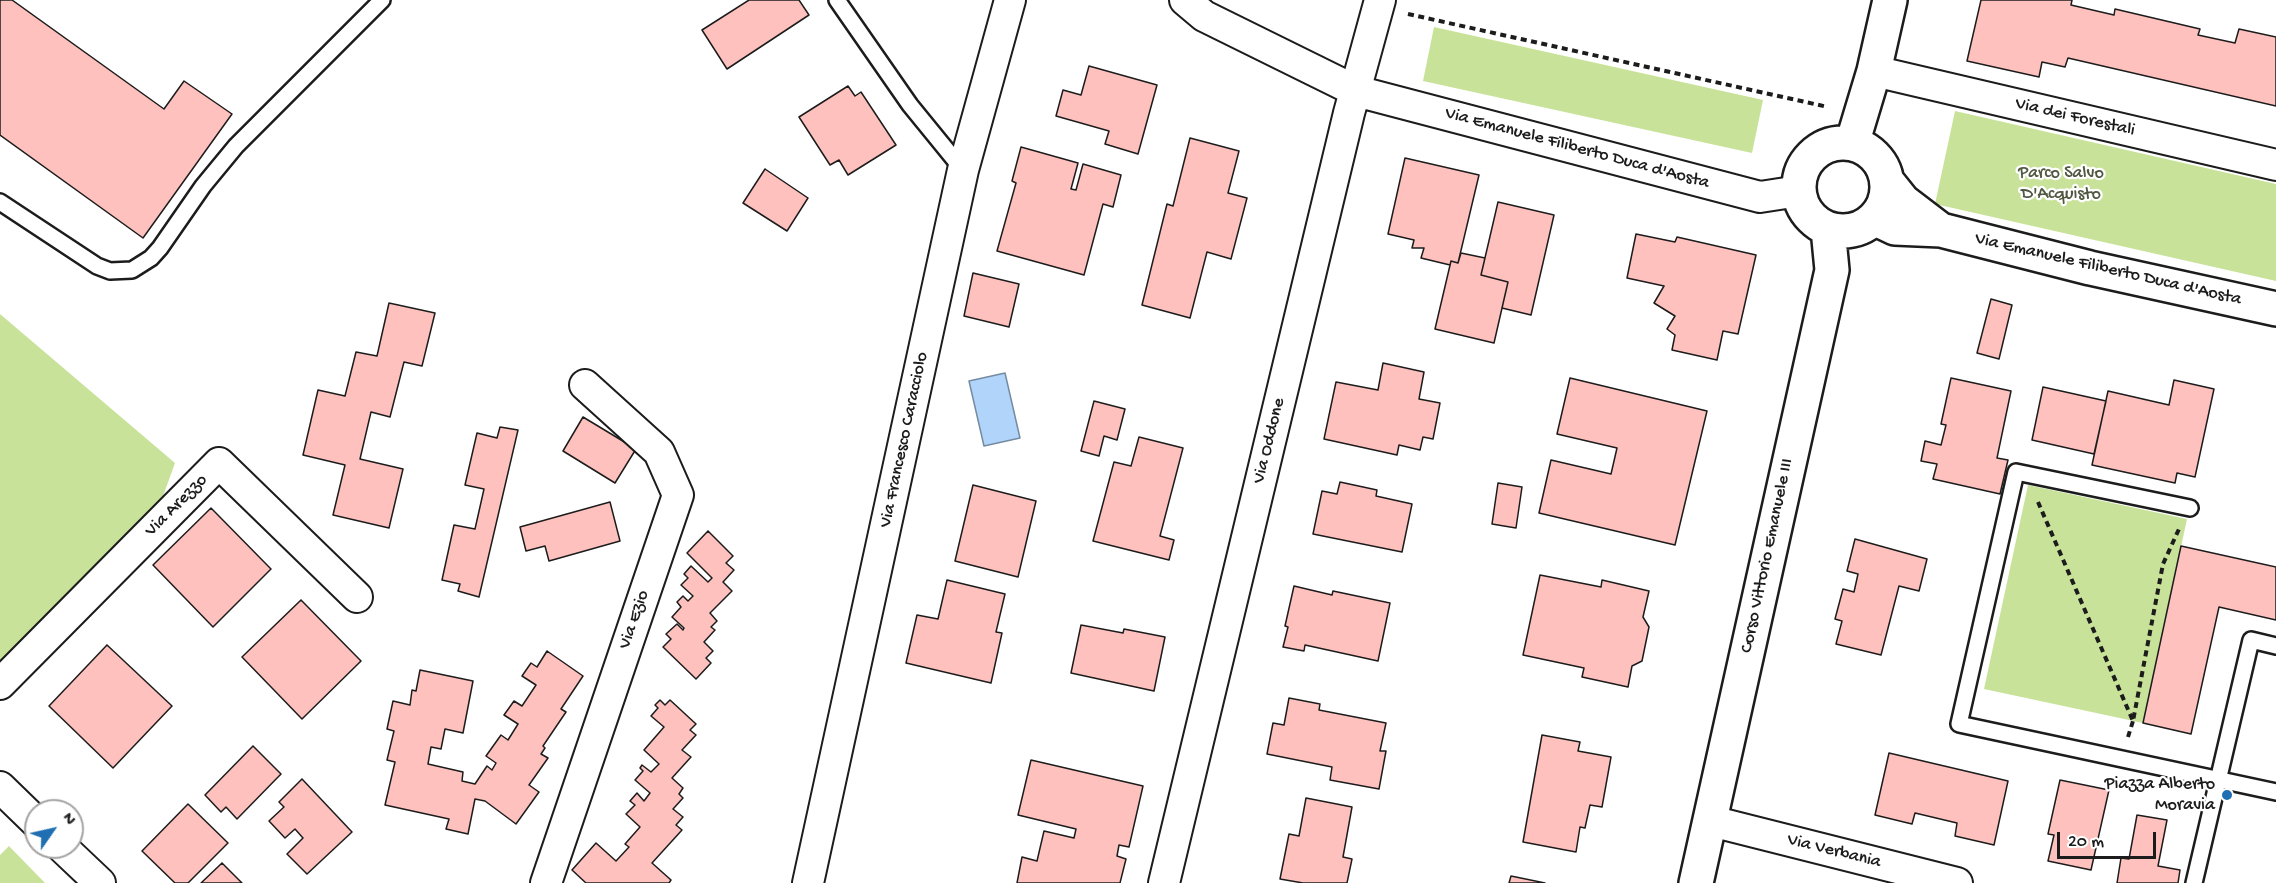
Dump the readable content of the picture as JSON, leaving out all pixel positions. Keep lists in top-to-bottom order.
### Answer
{
  "streets": {
    "street": [
      "Via dei Forestali",
      "Via Emanuele Filiberto Duca d'Aosta",
      "Via Francesco Caracciolo",
      "Via Oddone",
      "Via Arezzo",
      "Corso Vittorio Emanuele III",
      "Via Ezio",
      "Via Verbania"
    ]
  },
  "crossings": [
    ["Via Emanuele Filiberto Duca d'Aosta", "Via Oddone"],
    ["Via Emanuele Filiberto Duca d'Aosta", "Corso Vittorio Emanuele III"],
    ["Corso Vittorio Emanuele III", "Via Verbania"]
  ],
  "parks": ["Parco Salvo D'Acquisto"],
  "places": ["Piazza Alberto Moravia"],
  "scale_bar": "20 m",
  "north": "top right"
}
